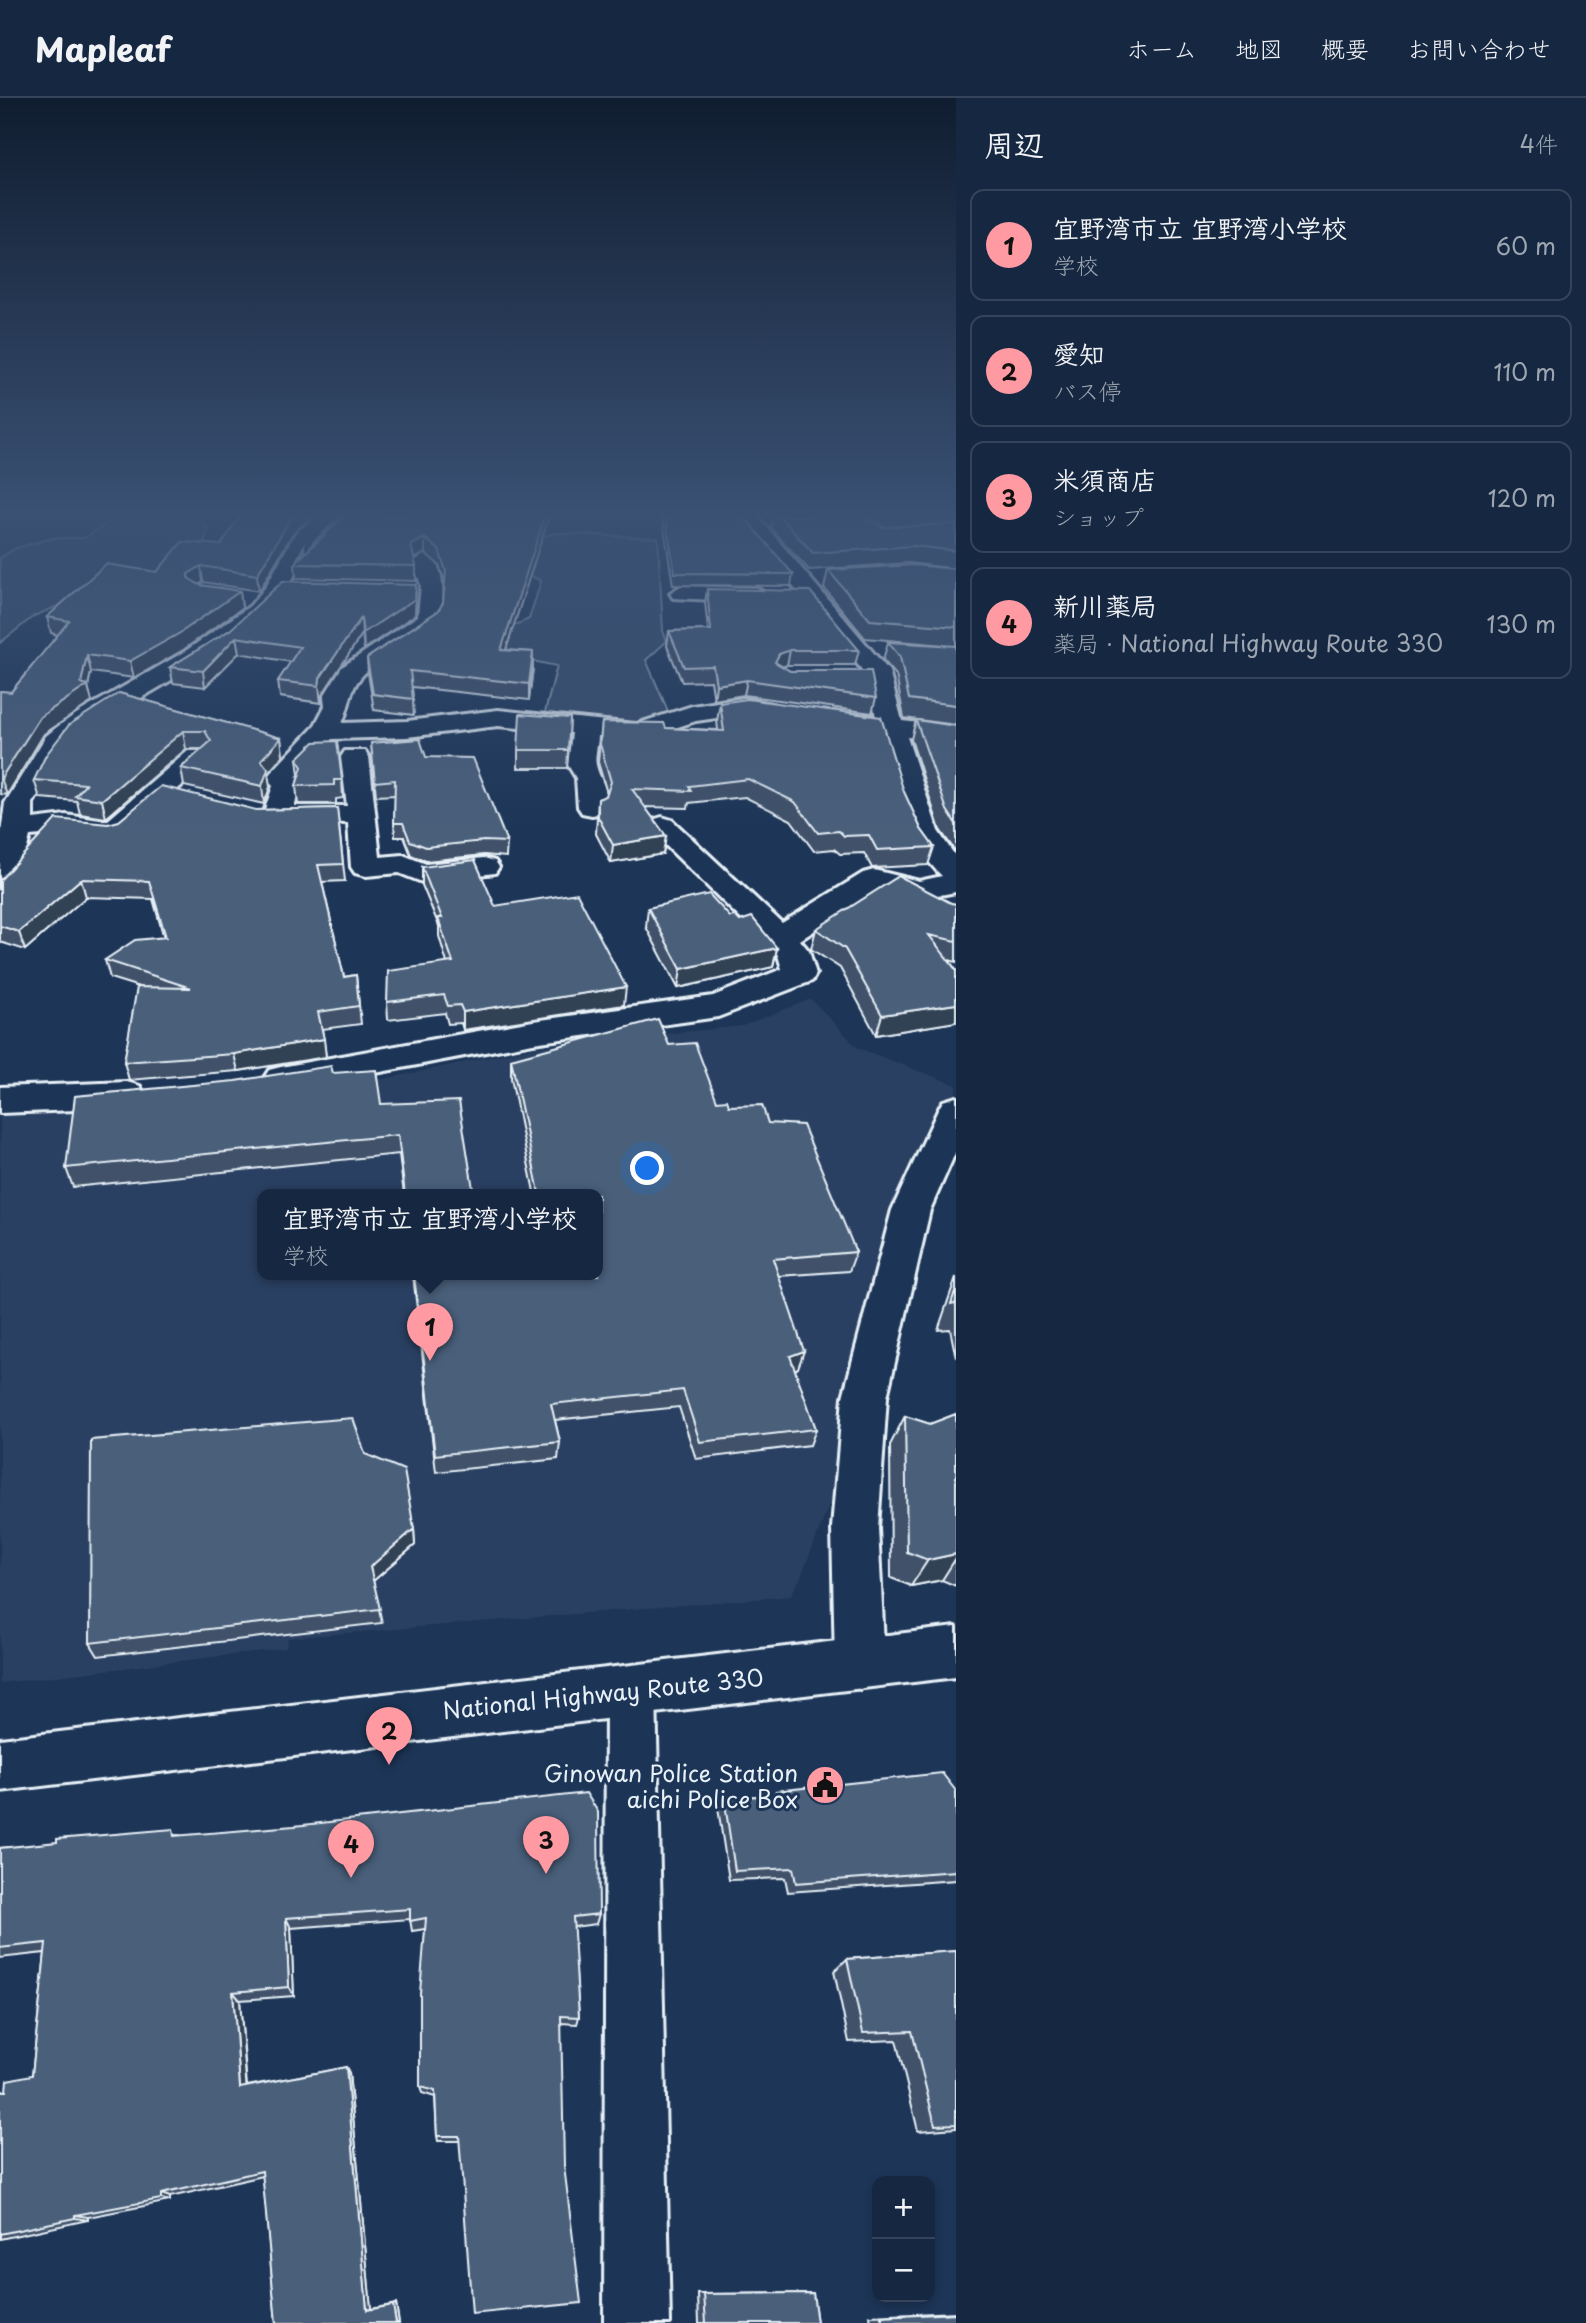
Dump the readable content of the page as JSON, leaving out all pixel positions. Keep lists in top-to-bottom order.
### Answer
{
  "streets": {
    "main road": ["National Highway Route 330"]
  },
  "places": {
    "public building": ["Ginowan Police Station aichi Police Box"]
  },
  "page": {
    "header": "Mapleaf",
    "nav": [
      "ホーム",
      "地図",
      "概要",
      "お問い合わせ"
    ],
    "heading": ["周辺", "4件"],
    "list": [
      {
        "mark": "1",
        "name": "宜野湾市立 宜野湾小学校",
        "note": "学校",
        "value": "60 m"
      },
      {
        "mark": "2",
        "name": "愛知",
        "note": "バス停",
        "value": "110 m"
      },
      {
        "mark": "3",
        "name": "米須商店",
        "note": "ショップ",
        "value": "120 m"
      },
      {
        "mark": "4",
        "name": "新川薬局",
        "note": "薬局 · National Highway Route 330",
        "value": "130 m"
      }
    ],
    "popup": ["宜野湾市立 宜野湾小学校", "学校"],
    "pins": [
      "1",
      "2",
      "3",
      "4"
    ],
    "map_buttons": ["+", "−"]
  }
}
